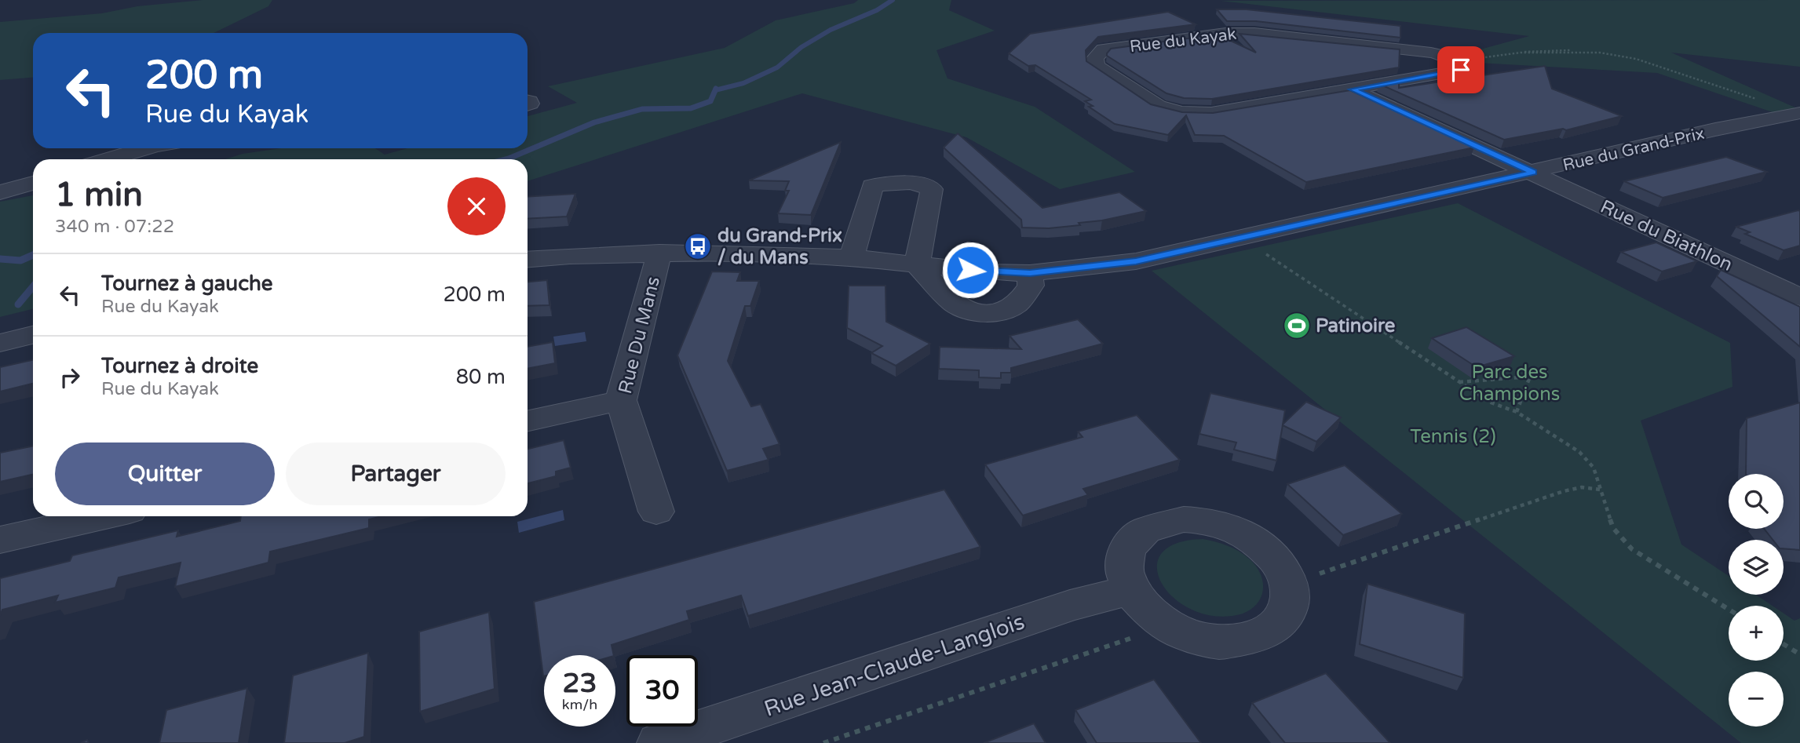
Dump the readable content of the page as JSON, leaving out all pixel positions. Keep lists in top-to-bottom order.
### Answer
{
  "streets": {
    "street": [
      "Rue du Kayak",
      "Rue du Grand-Prix",
      "Rue du Biathlon",
      "Rue Du Mans",
      "Rue Jean-Claude-Langlois"
    ]
  },
  "crossings": [
    ["Rue du Grand-Prix", "Rue du Biathlon"],
    ["Rue du Grand-Prix", "Rue Du Mans"]
  ],
  "parks": ["Parc des Champions", "Tennis (2)"],
  "places": {
    "bus stop": ["du Grand-Prix / du Mans"],
    "sports": ["Patinoire"]
  },
  "page": {
    "turn": ["200 m", "Rue du Kayak"],
    "heading": ["1 min", "340 m · 07:22"],
    "list": [
      {
        "name": "Tournez à gauche",
        "note": "Rue du Kayak",
        "value": "200 m"
      },
      {
        "name": "Tournez à droite",
        "note": "Rue du Kayak",
        "value": "80 m"
      }
    ],
    "buttons": ["Quitter", "Partager"],
    "map_buttons": ["+", "−"],
    "speed": "23 km/h",
    "limit": "30"
  }
}
